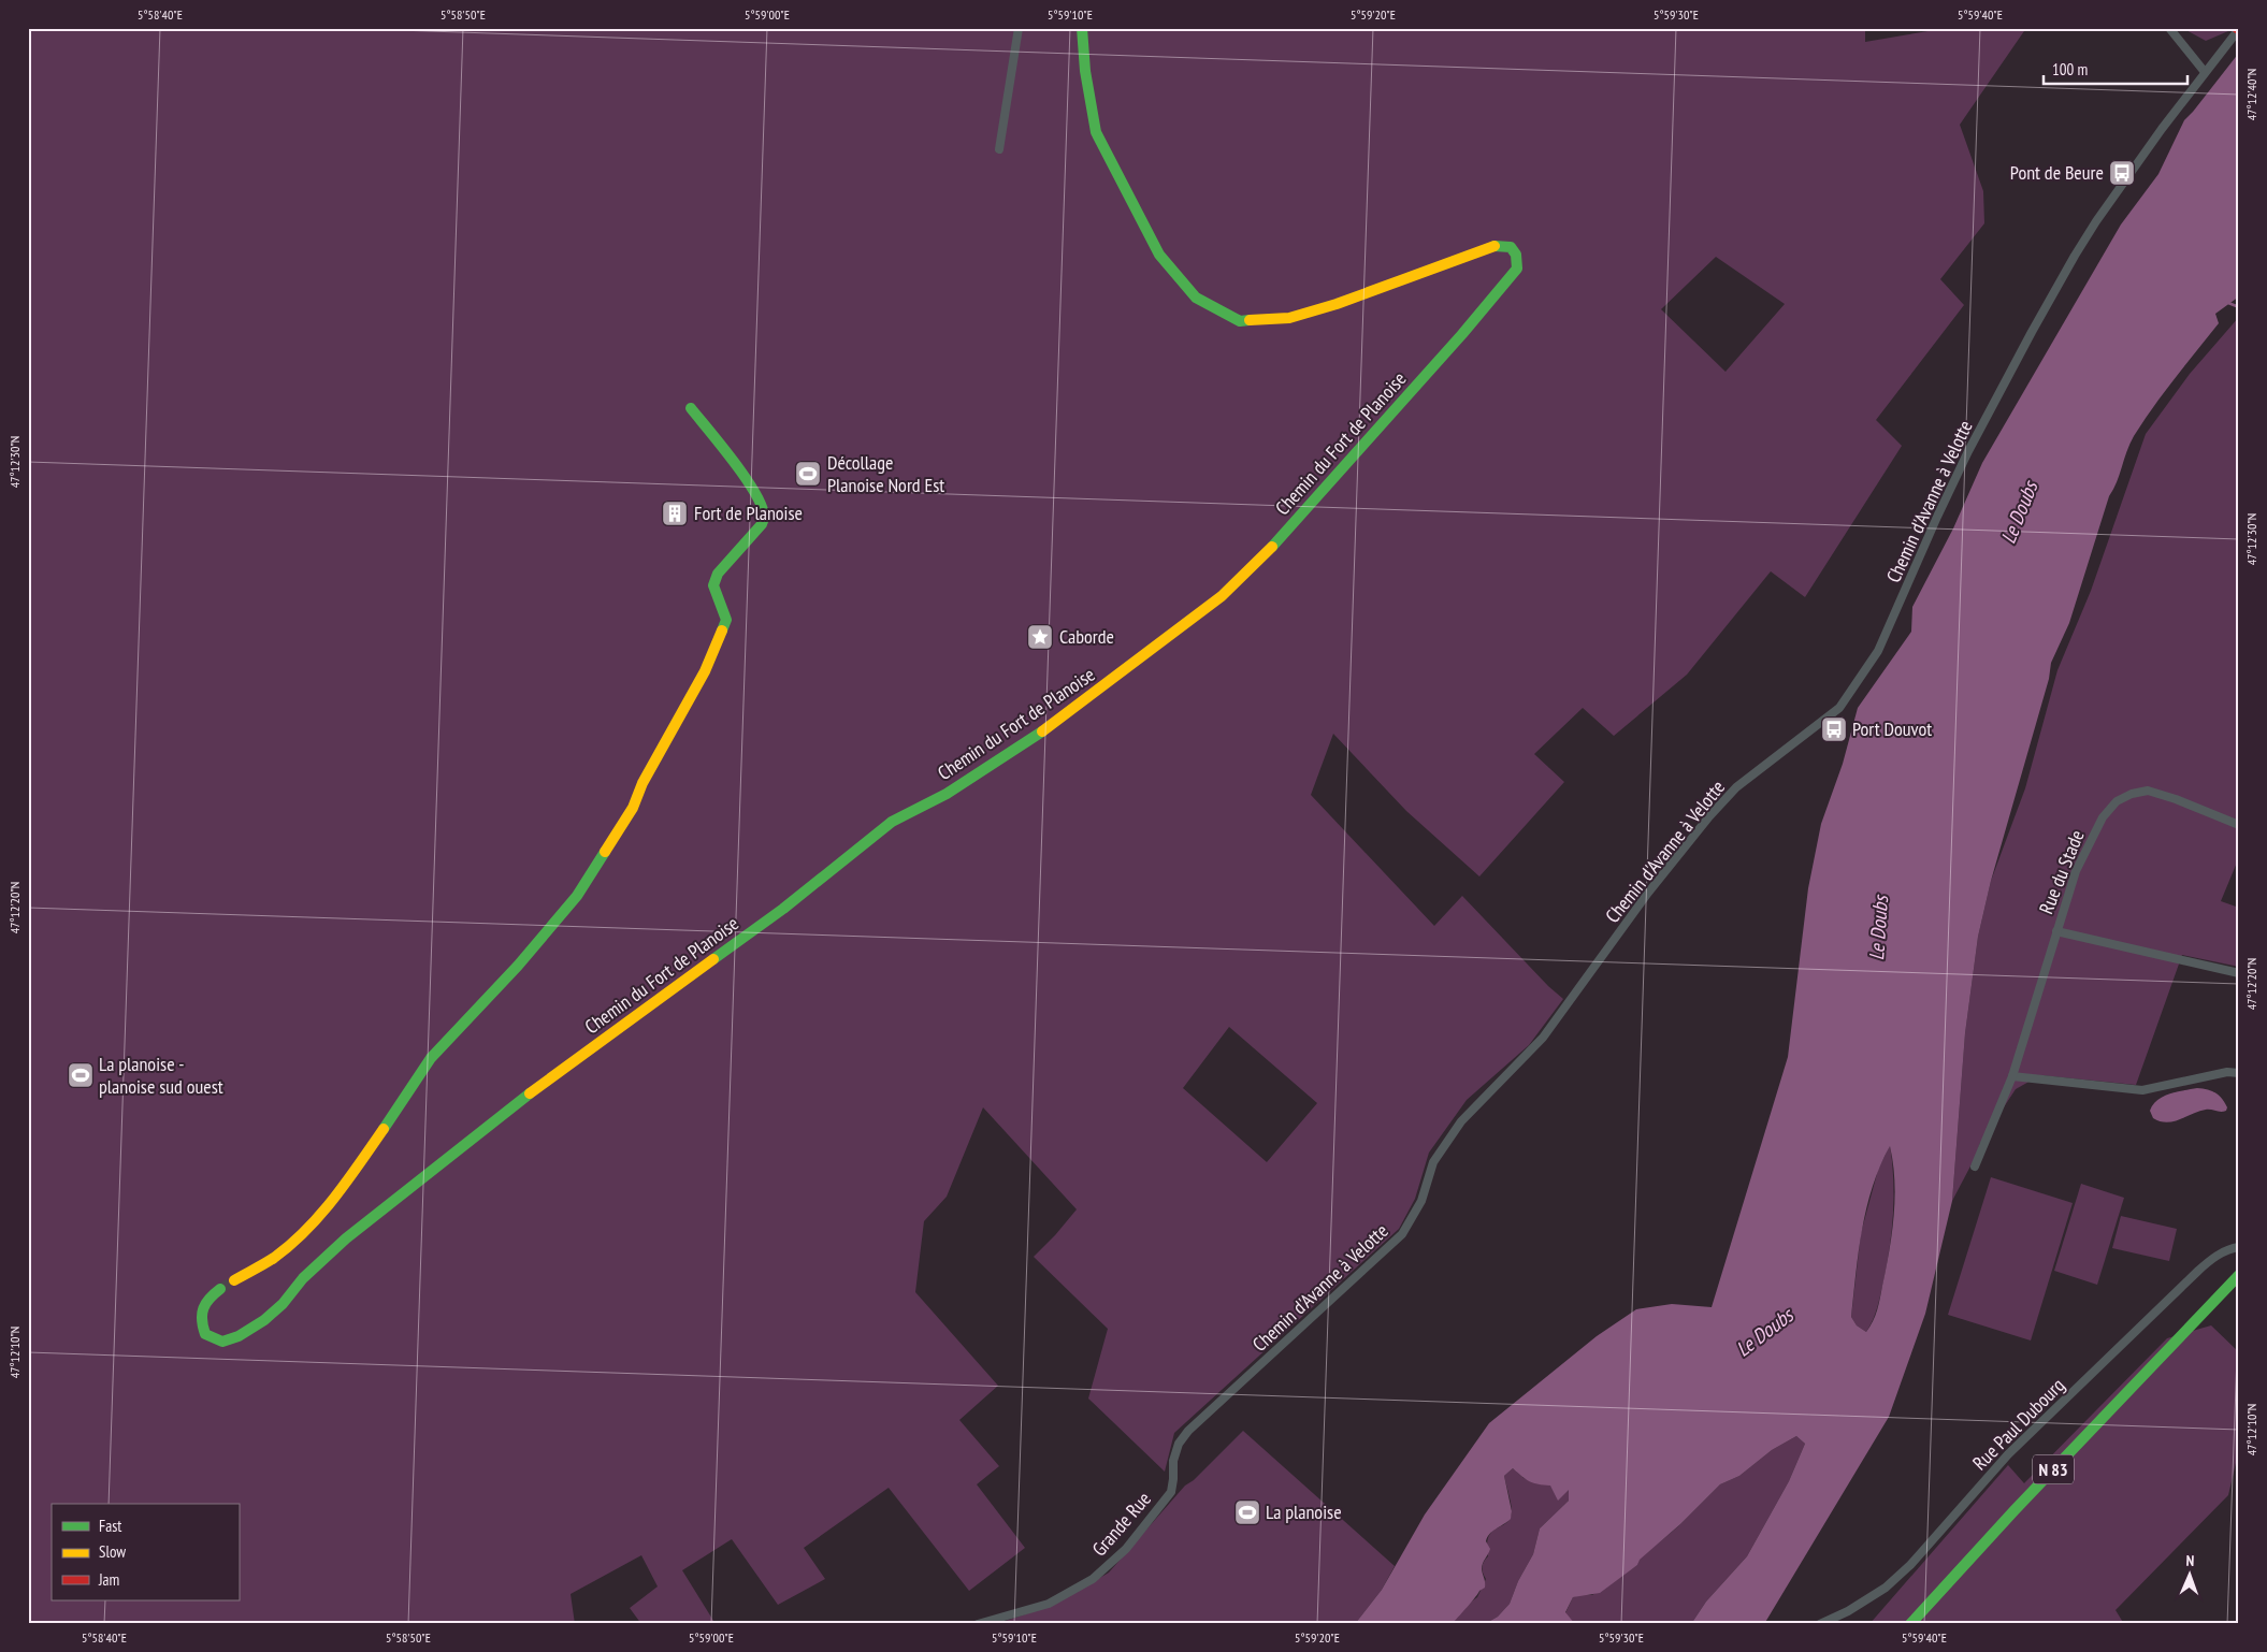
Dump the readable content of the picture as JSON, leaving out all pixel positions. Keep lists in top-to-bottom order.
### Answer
{
  "streets": {
    "street": [
      "Chemin du Fort de Planoise",
      "Chemin d'Avanne à Velotte",
      "Rue du Stade",
      "Rue Paul Dubourg",
      "N 83",
      "Grande Rue"
    ]
  },
  "crossings": [
    ["Chemin d'Avanne à Velotte", "Grande Rue"]
  ],
  "water": ["Le Doubs"],
  "places": {
    "bus stop": ["Pont de Beure", "Port Douvot"],
    "sports": ["Décollage Planoise Nord Est", "La planoise - planoise sud ouest", "La planoise"],
    "building": ["Fort de Planoise"],
    "place": ["Caborde"]
  },
  "legend": ["Fast", "Slow", "Jam"],
  "scale_bar": "100 m",
  "north": "top",
  "coordinates": [
    "5°58'40\"E",
    "5°58'50\"E",
    "5°59'00\"E",
    "5°59'10\"E",
    "5°59'20\"E",
    "5°59'30\"E",
    "5°59'40\"E",
    "47°12'40\"N",
    "47°12'30\"N",
    "47°12'20\"N",
    "47°12'10\"N"
  ]
}
